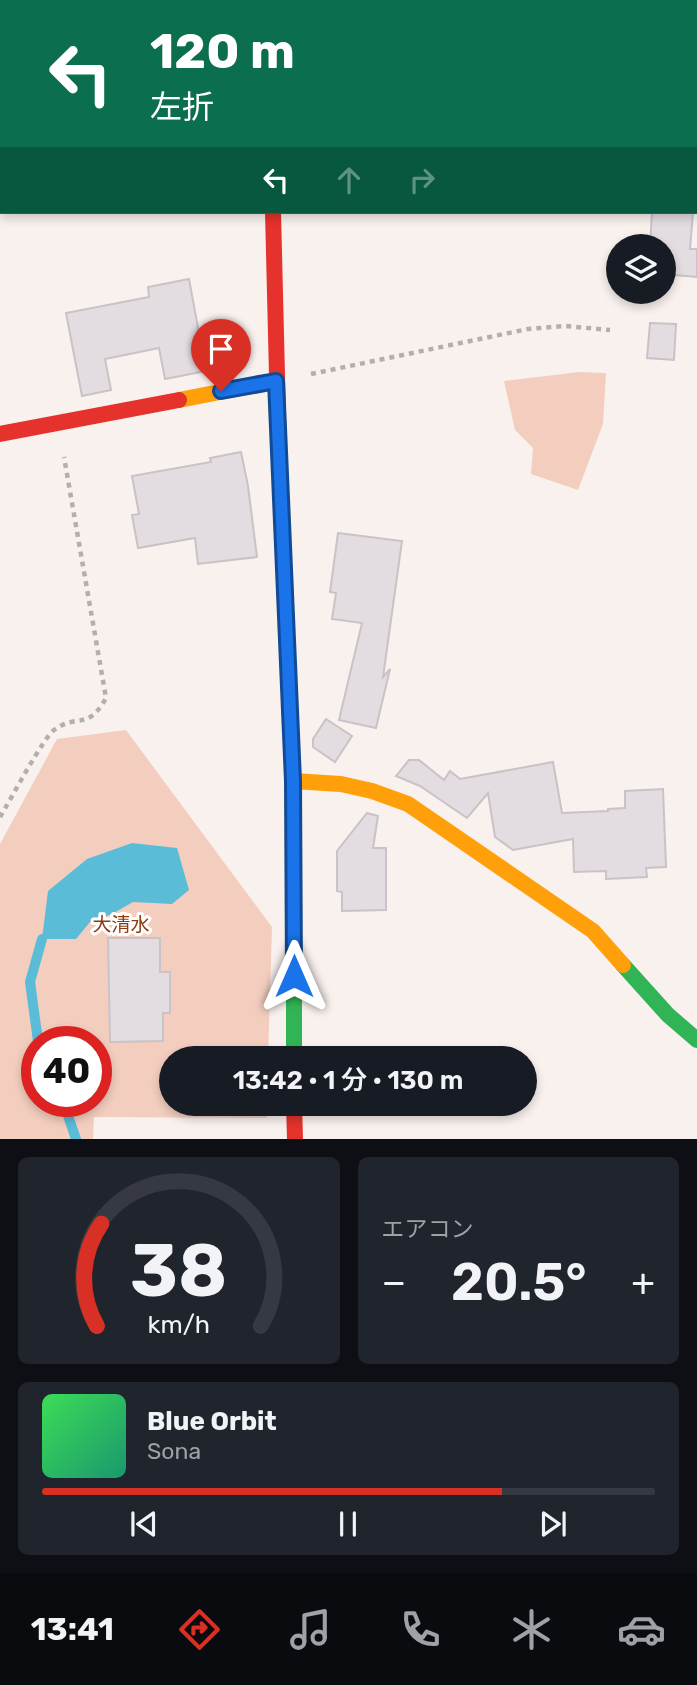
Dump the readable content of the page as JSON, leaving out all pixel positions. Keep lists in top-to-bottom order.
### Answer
{
  "parks": ["大清水"],
  "page": {
    "turn": ["120 m", "左折"],
    "limit": "40",
    "trip": "13:42 · 1 分 · 130 m",
    "tile": "エアコン",
    "heat": ["−", "20.5°", "+"],
    "song": ["Blue Orbit", "Sona"],
    "tabs": "13:41",
    "gauge": ["38", "km/h"]
  }
}
